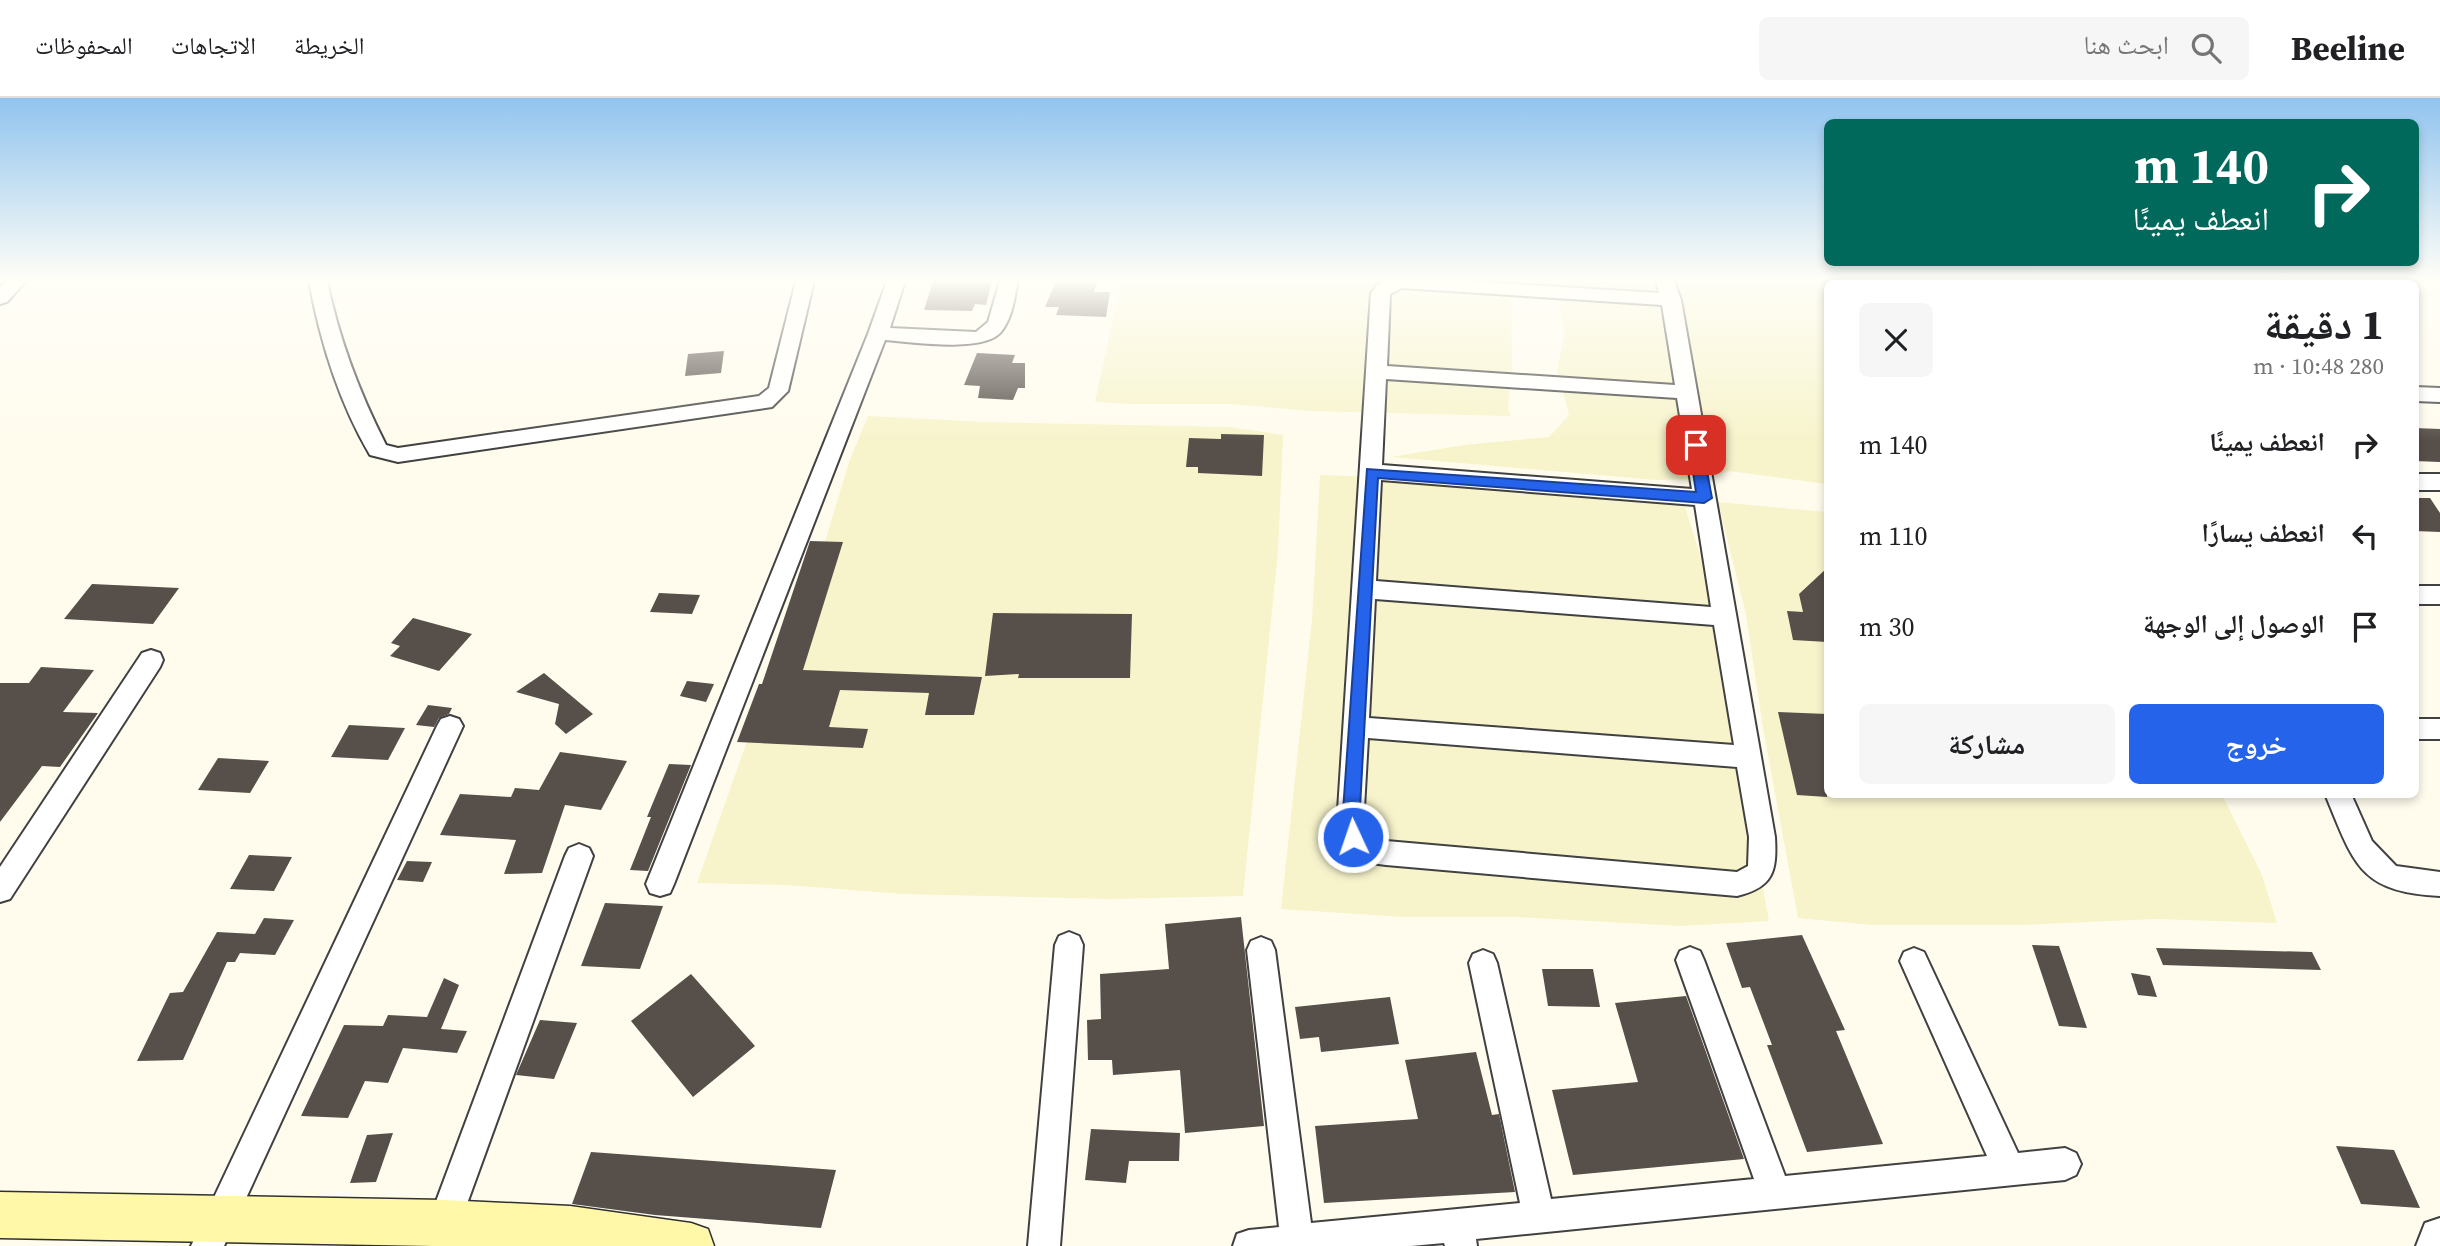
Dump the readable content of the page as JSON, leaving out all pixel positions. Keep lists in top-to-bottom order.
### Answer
{
  "page": {
    "header": "Beeline",
    "search": "ابحث هنا",
    "nav": ["الخريطة", "الاتجاهات", "المحفوظات"],
    "turn": ["140 m", "انعطف يمينًا"],
    "heading": ["1 دقيقة", "280 m · 10:48"],
    "list": [
      {
        "name": "انعطف يمينًا",
        "value": "140 m"
      },
      {
        "name": "انعطف يسارًا",
        "value": "110 m"
      },
      {
        "name": "الوصول إلى الوجهة",
        "value": "30 m"
      }
    ],
    "buttons": ["خروج", "مشاركة"]
  }
}
